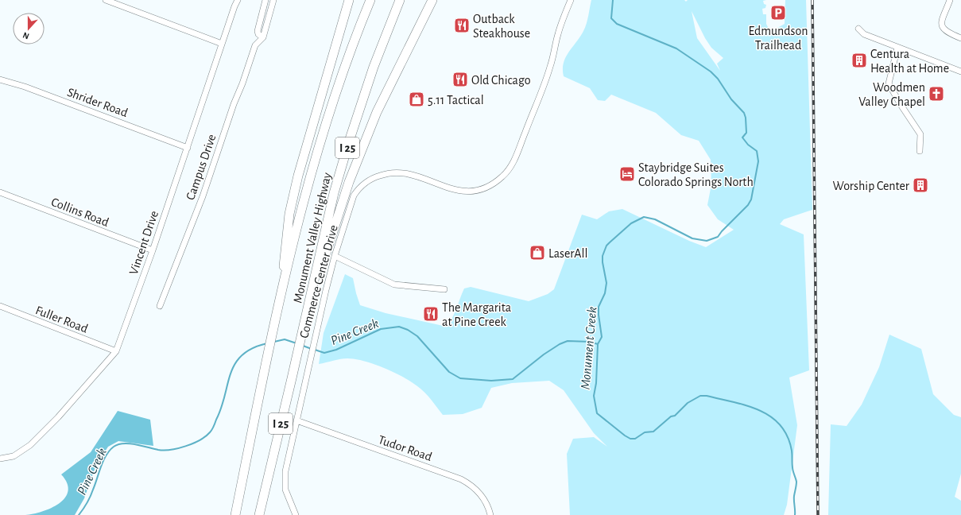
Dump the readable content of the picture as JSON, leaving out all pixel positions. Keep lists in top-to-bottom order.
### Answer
{
  "streets": {
    "highway": ["I 25", "Monument Valley Highway"],
    "street": [
      "Shrider Road",
      "Campus Drive",
      "Collins Road",
      "Vincent Drive",
      "Commerce Center Drive",
      "Fuller Road",
      "Tudor Road"
    ]
  },
  "crossings": [
    ["Shrider Road", "Vincent Drive"],
    ["Collins Road", "Vincent Drive"],
    ["Vincent Drive", "Fuller Road"],
    ["Commerce Center Drive", "Tudor Road"]
  ],
  "water": ["Pine Creek", "Monument Creek"],
  "places": {
    "parking": ["Edmundson Trailhead"],
    "restaurant": ["Outback Steakhouse", "Old Chicago", "The Margarita at Pine Creek"],
    "building": ["Centura Health at Home", "Worship Center"],
    "church": ["Woodmen Valley Chapel"],
    "shop": ["5.11 Tactical", "LaserAll"],
    "hotel": ["Staybridge Suites Colorado Springs North"]
  },
  "north": "bottom"
}
